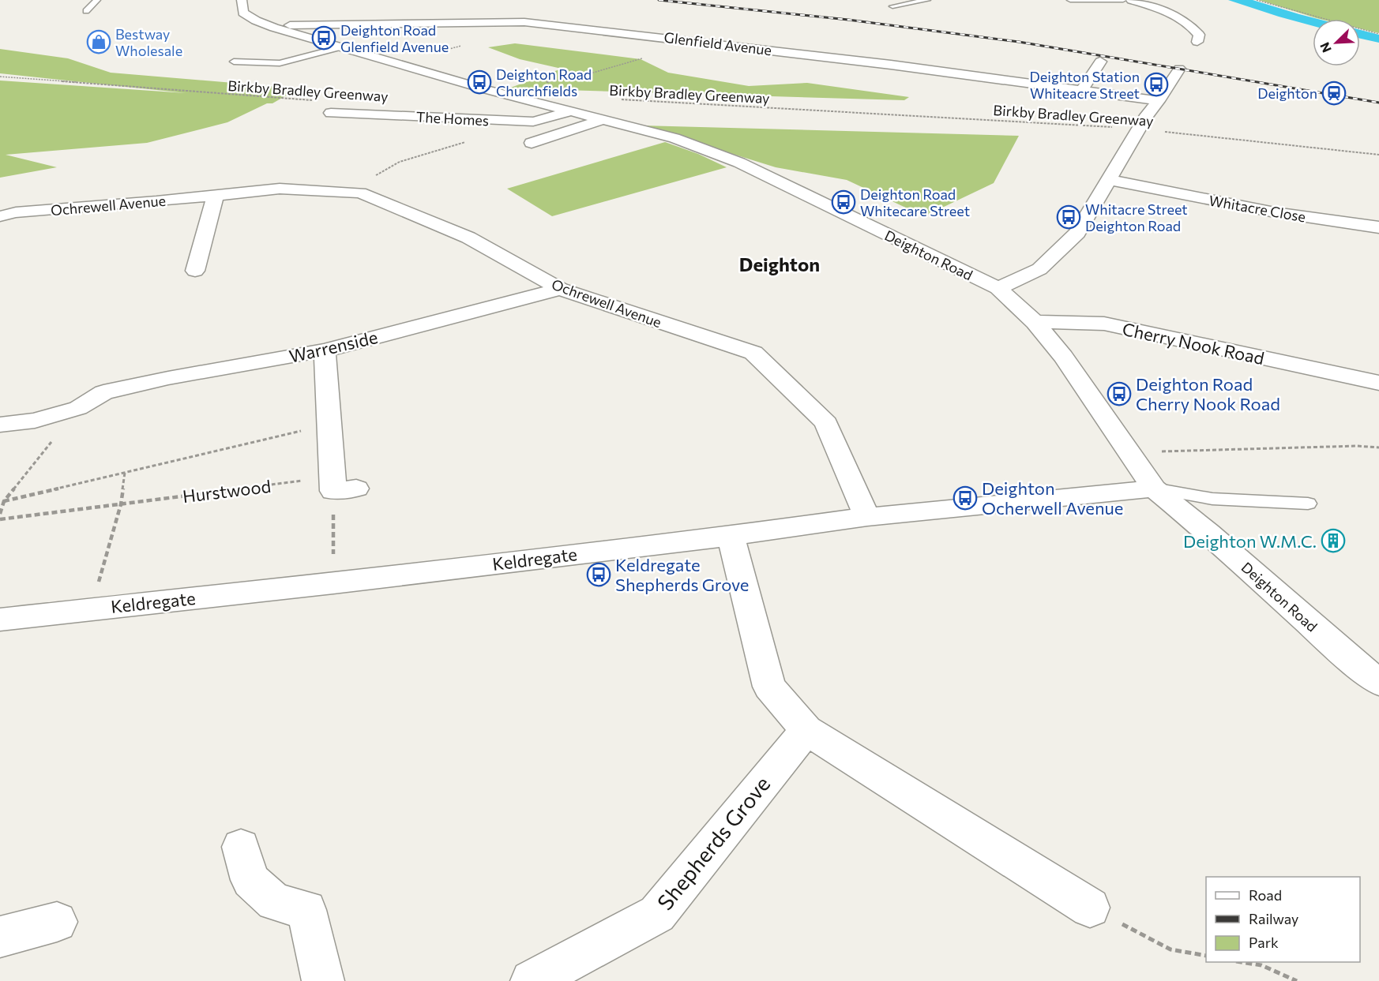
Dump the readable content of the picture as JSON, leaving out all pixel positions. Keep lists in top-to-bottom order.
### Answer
{
  "streets": {
    "street": [
      "Glenfield Avenue",
      "The Homes",
      "Ochrewell Avenue",
      "Whitacre Close",
      "Deighton Road",
      "Cherry Nook Road",
      "Warrenside",
      "Keldregate",
      "Shepherds Grove"
    ],
    "path": ["Birkby Bradley Greenway", "Hurstwood"]
  },
  "crossings": [
    ["Glenfield Avenue", "Deighton Road"],
    ["The Homes", "Deighton Road"],
    ["Ochrewell Avenue", "Warrenside"],
    ["Ochrewell Avenue", "Keldregate"],
    ["Deighton Road", "Cherry Nook Road"],
    ["Deighton Road", "Keldregate"]
  ],
  "districts": ["Deighton"],
  "places": {
    "bus stop": [
      "Deighton Road Glenfield Avenue",
      "Deighton Road Churchfields",
      "Deighton Station Whiteacre Street",
      "Deighton Road Whitecare Street",
      "Whitacre Street Deighton Road",
      "Deighton Road Cherry Nook Road",
      "Deighton Ocherwell Avenue",
      "Keldregate Shepherds Grove"
    ],
    "shop": ["Bestway Wholesale"],
    "station": ["Deighton"],
    "building": ["Deighton W.M.C."]
  },
  "legend": ["Road", "Railway", "Park"],
  "north": "bottom left"
}
